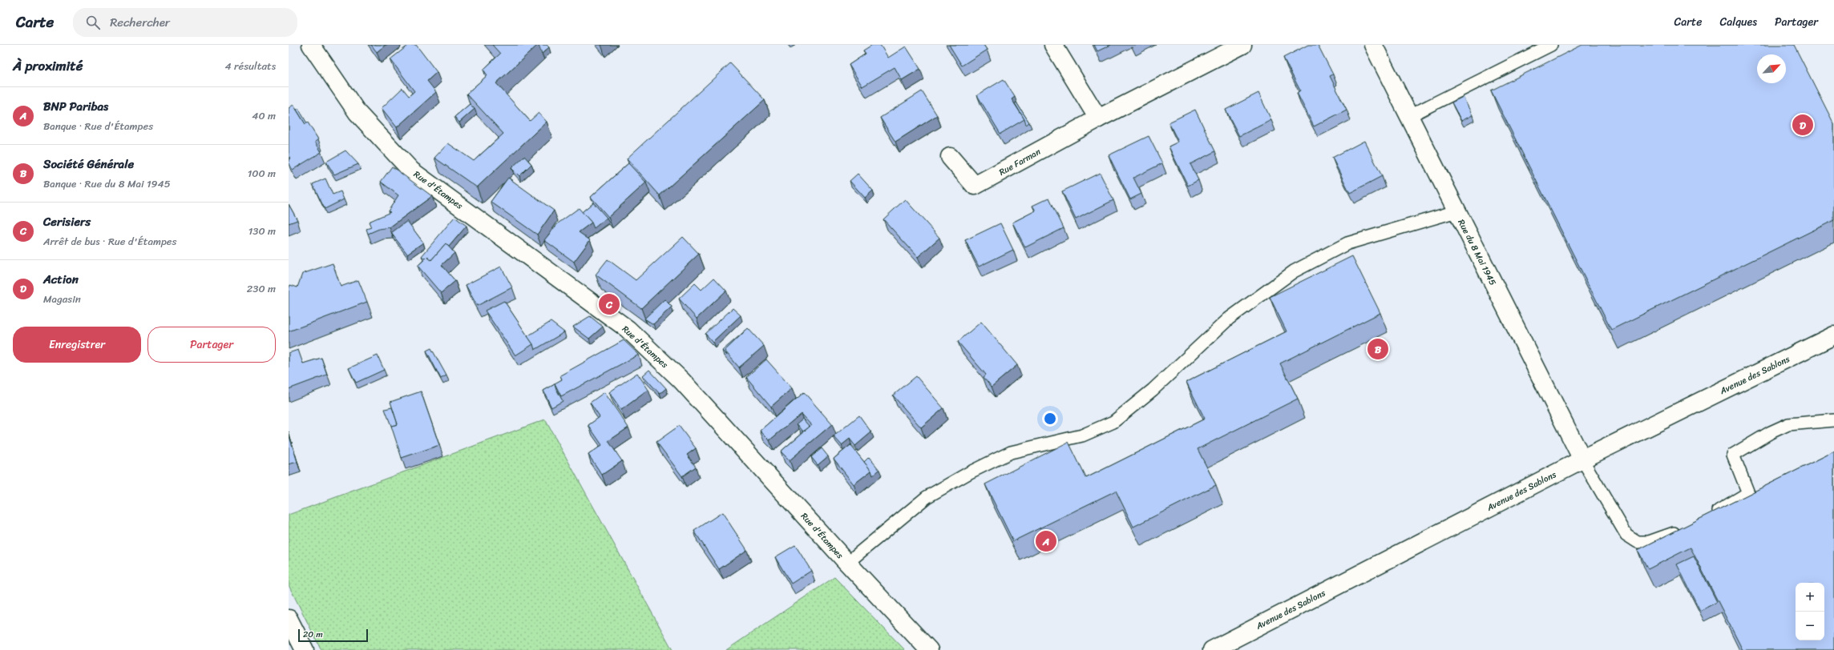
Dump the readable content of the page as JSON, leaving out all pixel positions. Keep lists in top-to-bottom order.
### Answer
{
  "streets": {
    "street": [
      "Rue Farman",
      "Rue d'Étampes",
      "Rue du 8 Mai 1945",
      "Avenue des Sablons"
    ]
  },
  "crossings": [
    ["Rue du 8 Mai 1945", "Avenue des Sablons"]
  ],
  "scale_bar": "20 m",
  "north": "top right",
  "page": {
    "header": "Carte",
    "search": "Rechercher",
    "nav": ["Carte", "Calques", "Partager"],
    "heading": ["À proximité", "4 résultats"],
    "list": [
      {
        "mark": "A",
        "name": "BNP Paribas",
        "note": "Banque · Rue d'Étampes",
        "value": "40 m"
      },
      {
        "mark": "B",
        "name": "Société Générale",
        "note": "Banque · Rue du 8 Mai 1945",
        "value": "100 m"
      },
      {
        "mark": "C",
        "name": "Cerisiers",
        "note": "Arrêt de bus · Rue d'Étampes",
        "value": "130 m"
      },
      {
        "mark": "D",
        "name": "Action",
        "note": "Magasin",
        "value": "230 m"
      }
    ],
    "pins": [
      "D",
      "C",
      "B",
      "A"
    ],
    "buttons": ["Enregistrer", "Partager"],
    "map_buttons": ["+", "−"],
    "scale": "20 m"
  }
}
